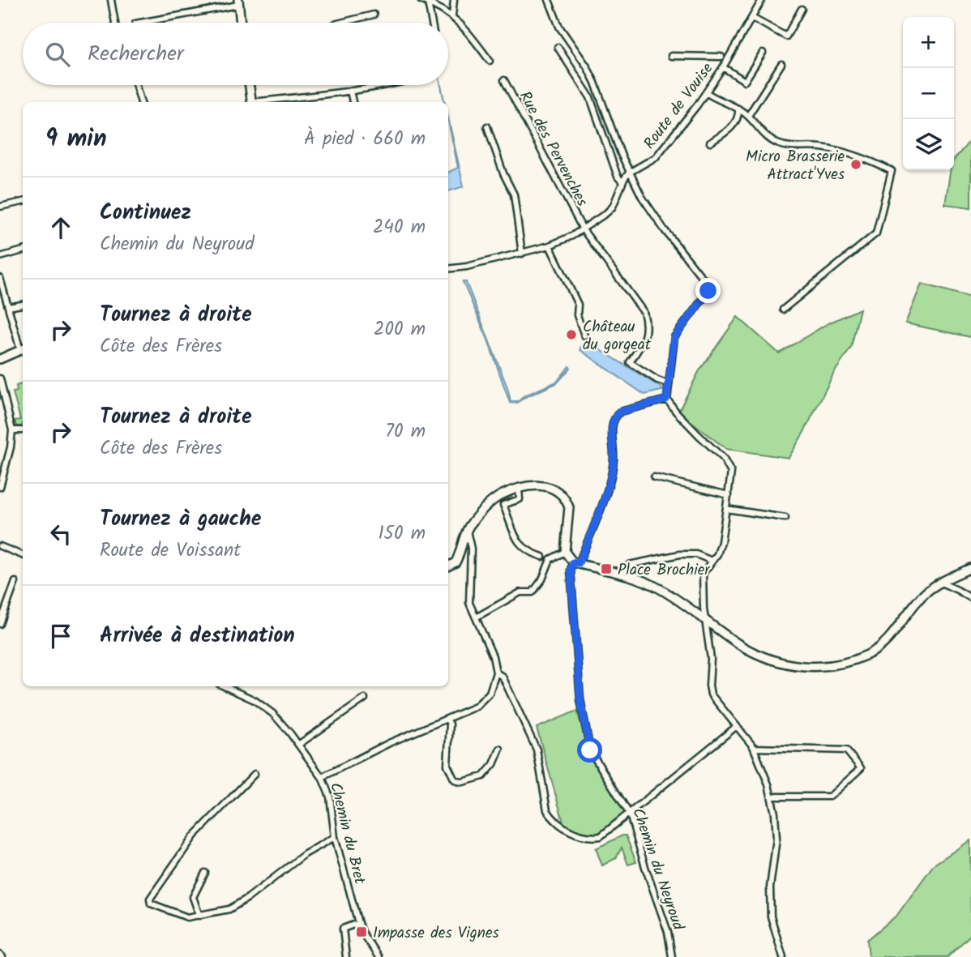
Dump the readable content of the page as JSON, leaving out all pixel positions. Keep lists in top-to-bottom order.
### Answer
{
  "streets": {
    "street": [
      "Route de Vouise",
      "Rue des Pervenches",
      "Chemin du Bret",
      "Chemin du Neyroud"
    ]
  },
  "crossings": [
    ["Route de Vouise", "Rue des Pervenches"]
  ],
  "places": {
    "other": ["Micro Brasserie Attract'Yves", "Château du gorgeat"],
    "transit": ["Place Brochier", "Impasse des Vignes"]
  },
  "page": {
    "map_buttons": ["+", "−"],
    "search": "Rechercher",
    "heading": ["9 min", "À pied · 660 m"],
    "list": [
      ["Continuez", "Chemin du Neyroud", "240 m"],
      ["Tournez à droite", "Côte des Frères", "200 m"],
      ["Tournez à droite", "Côte des Frères", "70 m"],
      ["Tournez à gauche", "Route de Voissant", "150 m"],
      "Arrivée à destination"
    ]
  }
}
